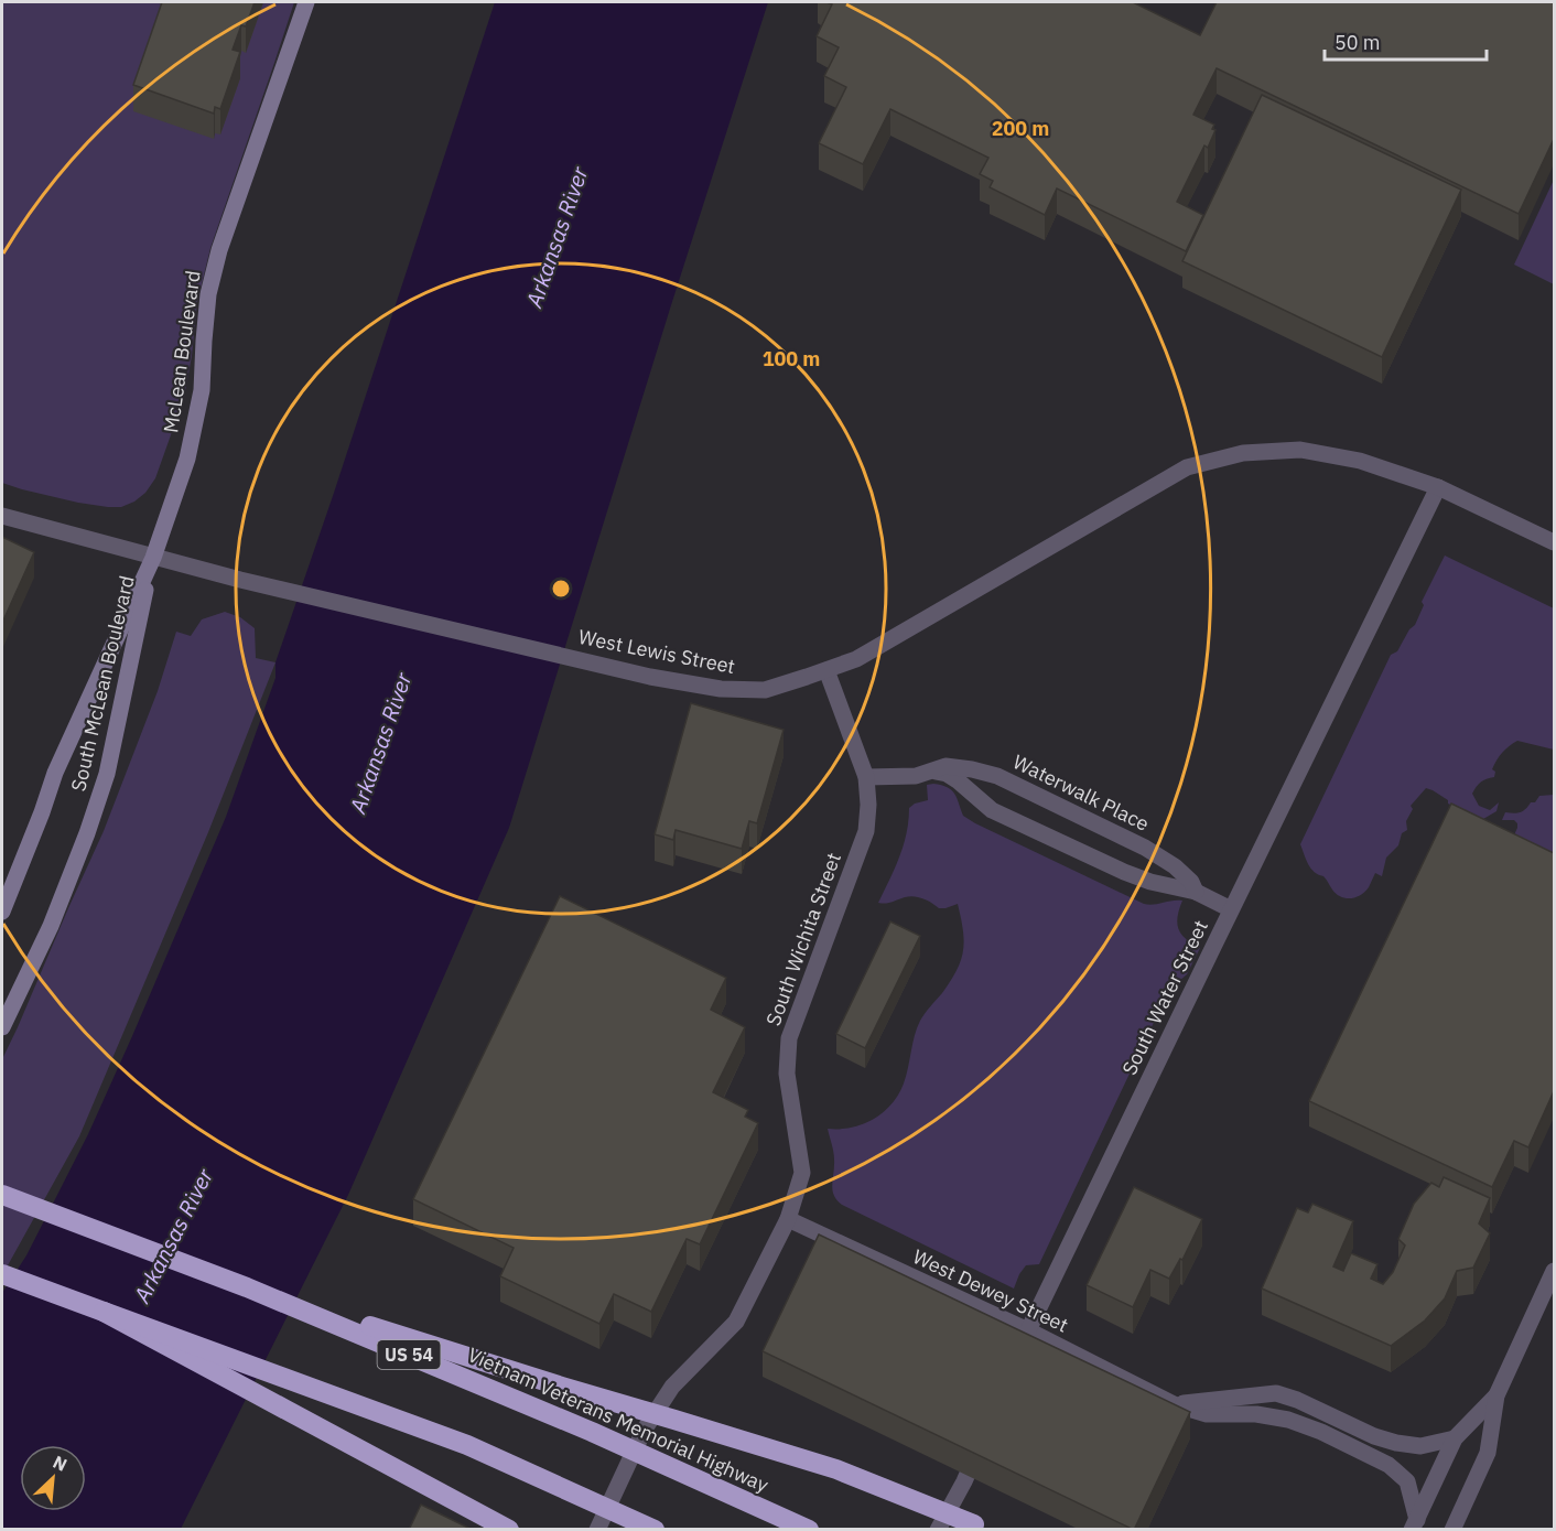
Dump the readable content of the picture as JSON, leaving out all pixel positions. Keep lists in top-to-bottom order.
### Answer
{
  "streets": {
    "highway": ["US 54", "Vietnam Veterans Memorial Highway"],
    "main road": ["McLean Boulevard", "South McLean Boulevard"],
    "street": [
      "West Lewis Street",
      "Waterwalk Place",
      "South Wichita Street",
      "South Water Street",
      "West Dewey Street"
    ]
  },
  "crossings": [
    ["McLean Boulevard", "West Lewis Street"],
    ["McLean Boulevard", "South McLean Boulevard"],
    ["West Lewis Street", "South McLean Boulevard"],
    ["West Lewis Street", "South Wichita Street"],
    ["West Lewis Street", "South Water Street"],
    ["Waterwalk Place", "South Wichita Street"],
    ["Waterwalk Place", "South Water Street"],
    ["South Wichita Street", "West Dewey Street"],
    ["South Water Street", "West Dewey Street"]
  ],
  "water": ["Arkansas River"],
  "scale_bar": "50 m",
  "north": "top right",
  "rings": ["200 m", "100 m"]
}
